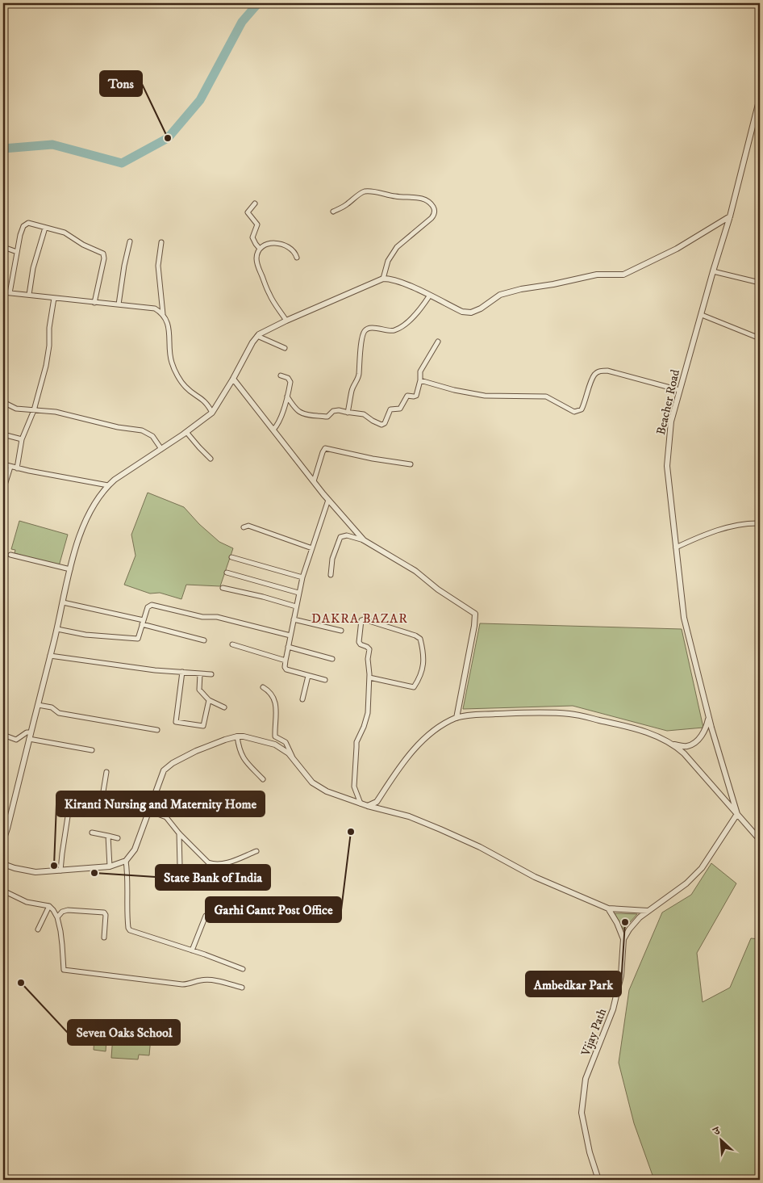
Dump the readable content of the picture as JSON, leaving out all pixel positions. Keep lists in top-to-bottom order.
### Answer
{
  "streets": {
    "street": ["Beacher Road", "Vijay Path"]
  },
  "districts": ["DAKRA BAZAR"],
  "places": [
    "Tons",
    "Garhi Cantt Post Office",
    "Kiranti Nursing and Maternity Home",
    "State Bank of India",
    "Ambedkar Park",
    "Seven Oaks School"
  ],
  "north": "top left"
}
